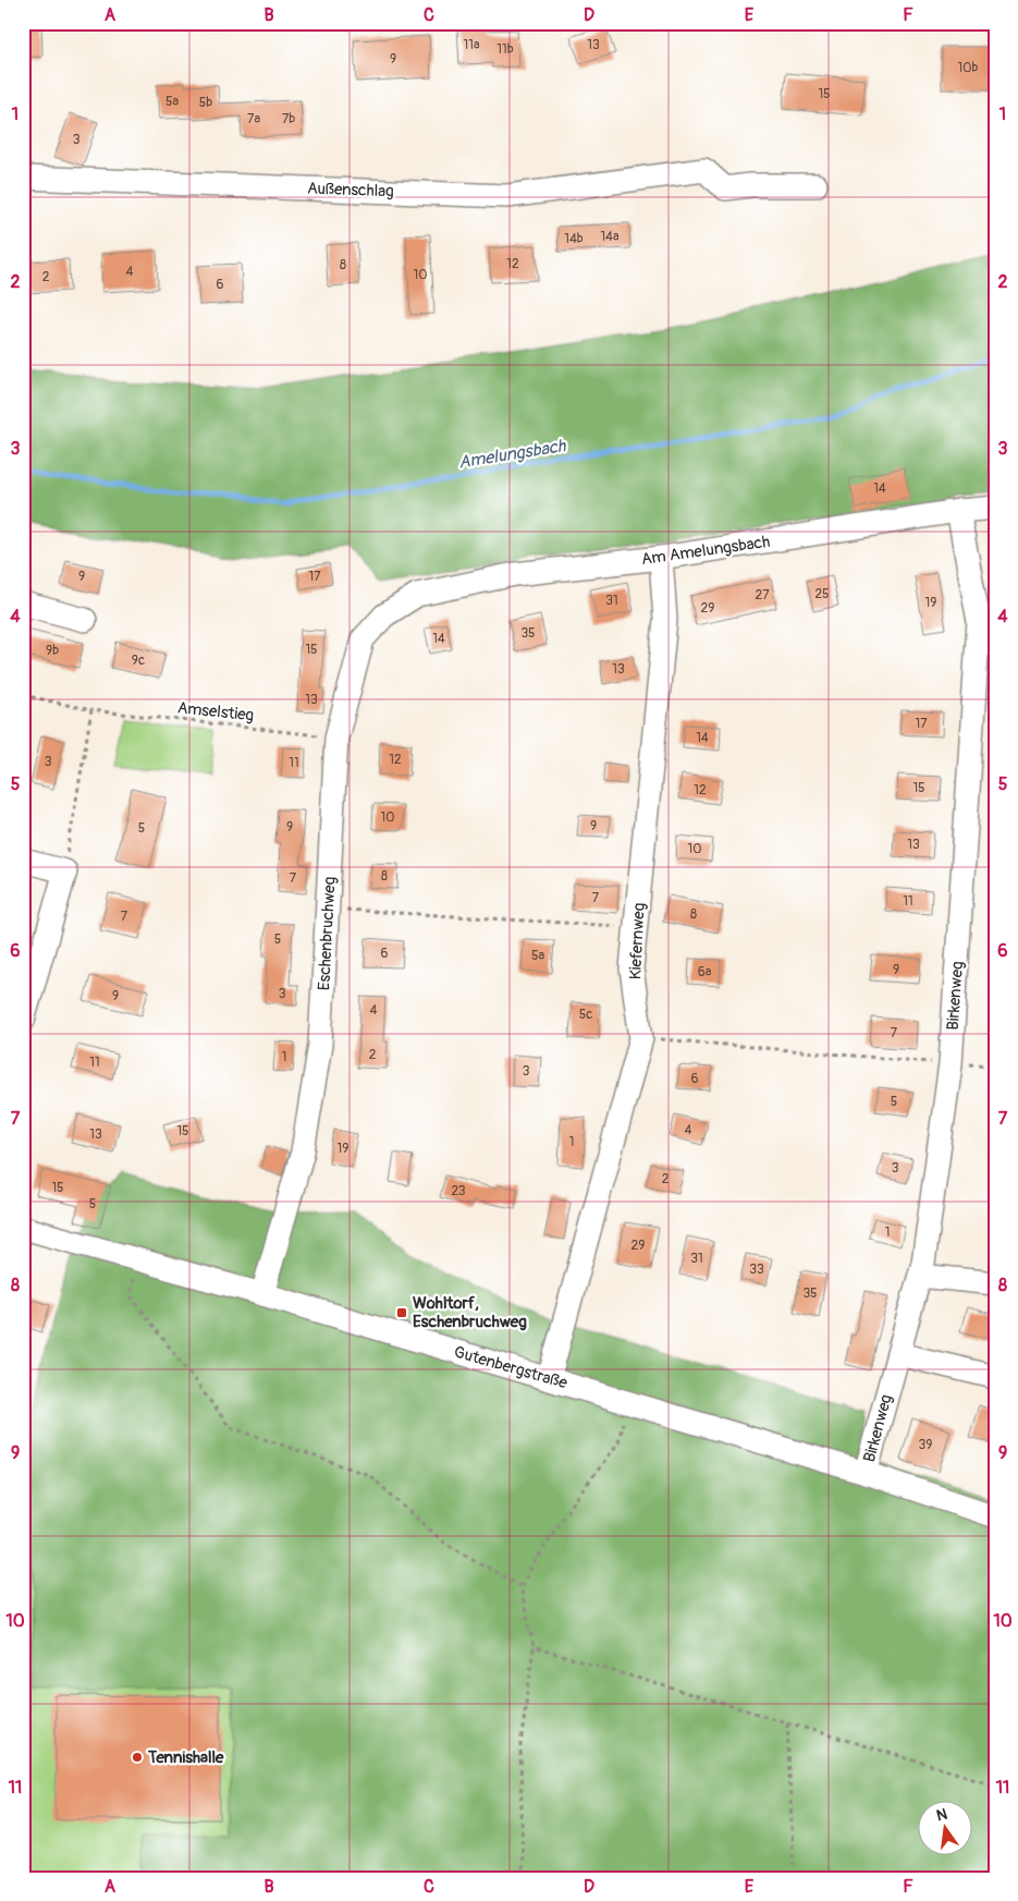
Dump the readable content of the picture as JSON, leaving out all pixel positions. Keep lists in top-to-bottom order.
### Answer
{
  "streets": {
    "street": [
      "Außenschlag",
      "Am Amelungsbach",
      "Eschenbruchweg",
      "Kiefernweg",
      "Birkenweg",
      "Gutenbergstraße"
    ],
    "path": ["Amselstieg"]
  },
  "crossings": [
    ["Am Amelungsbach", "Eschenbruchweg"],
    ["Am Amelungsbach", "Kiefernweg"],
    ["Am Amelungsbach", "Birkenweg"],
    ["Amselstieg", "Eschenbruchweg"],
    ["Eschenbruchweg", "Gutenbergstraße"],
    ["Kiefernweg", "Gutenbergstraße"],
    ["Birkenweg", "Gutenbergstraße"]
  ],
  "water": ["Amelungsbach"],
  "places": {
    "transit": ["Wohltorf, Eschenbruchweg"],
    "other": ["Tennishalle"]
  },
  "house_numbers": [
    "11a",
    "13",
    "11b",
    "9",
    "10b",
    "15",
    "5a",
    "5b",
    "7a",
    "7b",
    "3",
    "14a",
    "14b",
    "12",
    "8",
    "4",
    "10",
    "2",
    "6",
    "14",
    "9",
    "17",
    "25",
    "27",
    "31",
    "19",
    "29",
    "35",
    "14",
    "15",
    "9b",
    "9c",
    "13",
    "13",
    "17",
    "14",
    "12",
    "3",
    "11",
    "15",
    "12",
    "10",
    "9",
    "9",
    "5",
    "13",
    "10",
    "8",
    "7",
    "7",
    "11",
    "8",
    "7",
    "5",
    "6",
    "5a",
    "9",
    "6a",
    "3",
    "9",
    "4",
    "5c",
    "7",
    "2",
    "1",
    "11",
    "3",
    "6",
    "5",
    "4",
    "15",
    "13",
    "1",
    "19",
    "3",
    "2",
    "15",
    "23",
    "5",
    "1",
    "29",
    "31",
    "33",
    "35",
    "39"
  ],
  "north": "top",
  "grid": {
    "columns": [
      "A",
      "B",
      "C",
      "D",
      "E",
      "F"
    ],
    "rows": [
      "1",
      "2",
      "3",
      "4",
      "5",
      "6",
      "7",
      "8",
      "9",
      "10",
      "11"
    ]
  }
}
